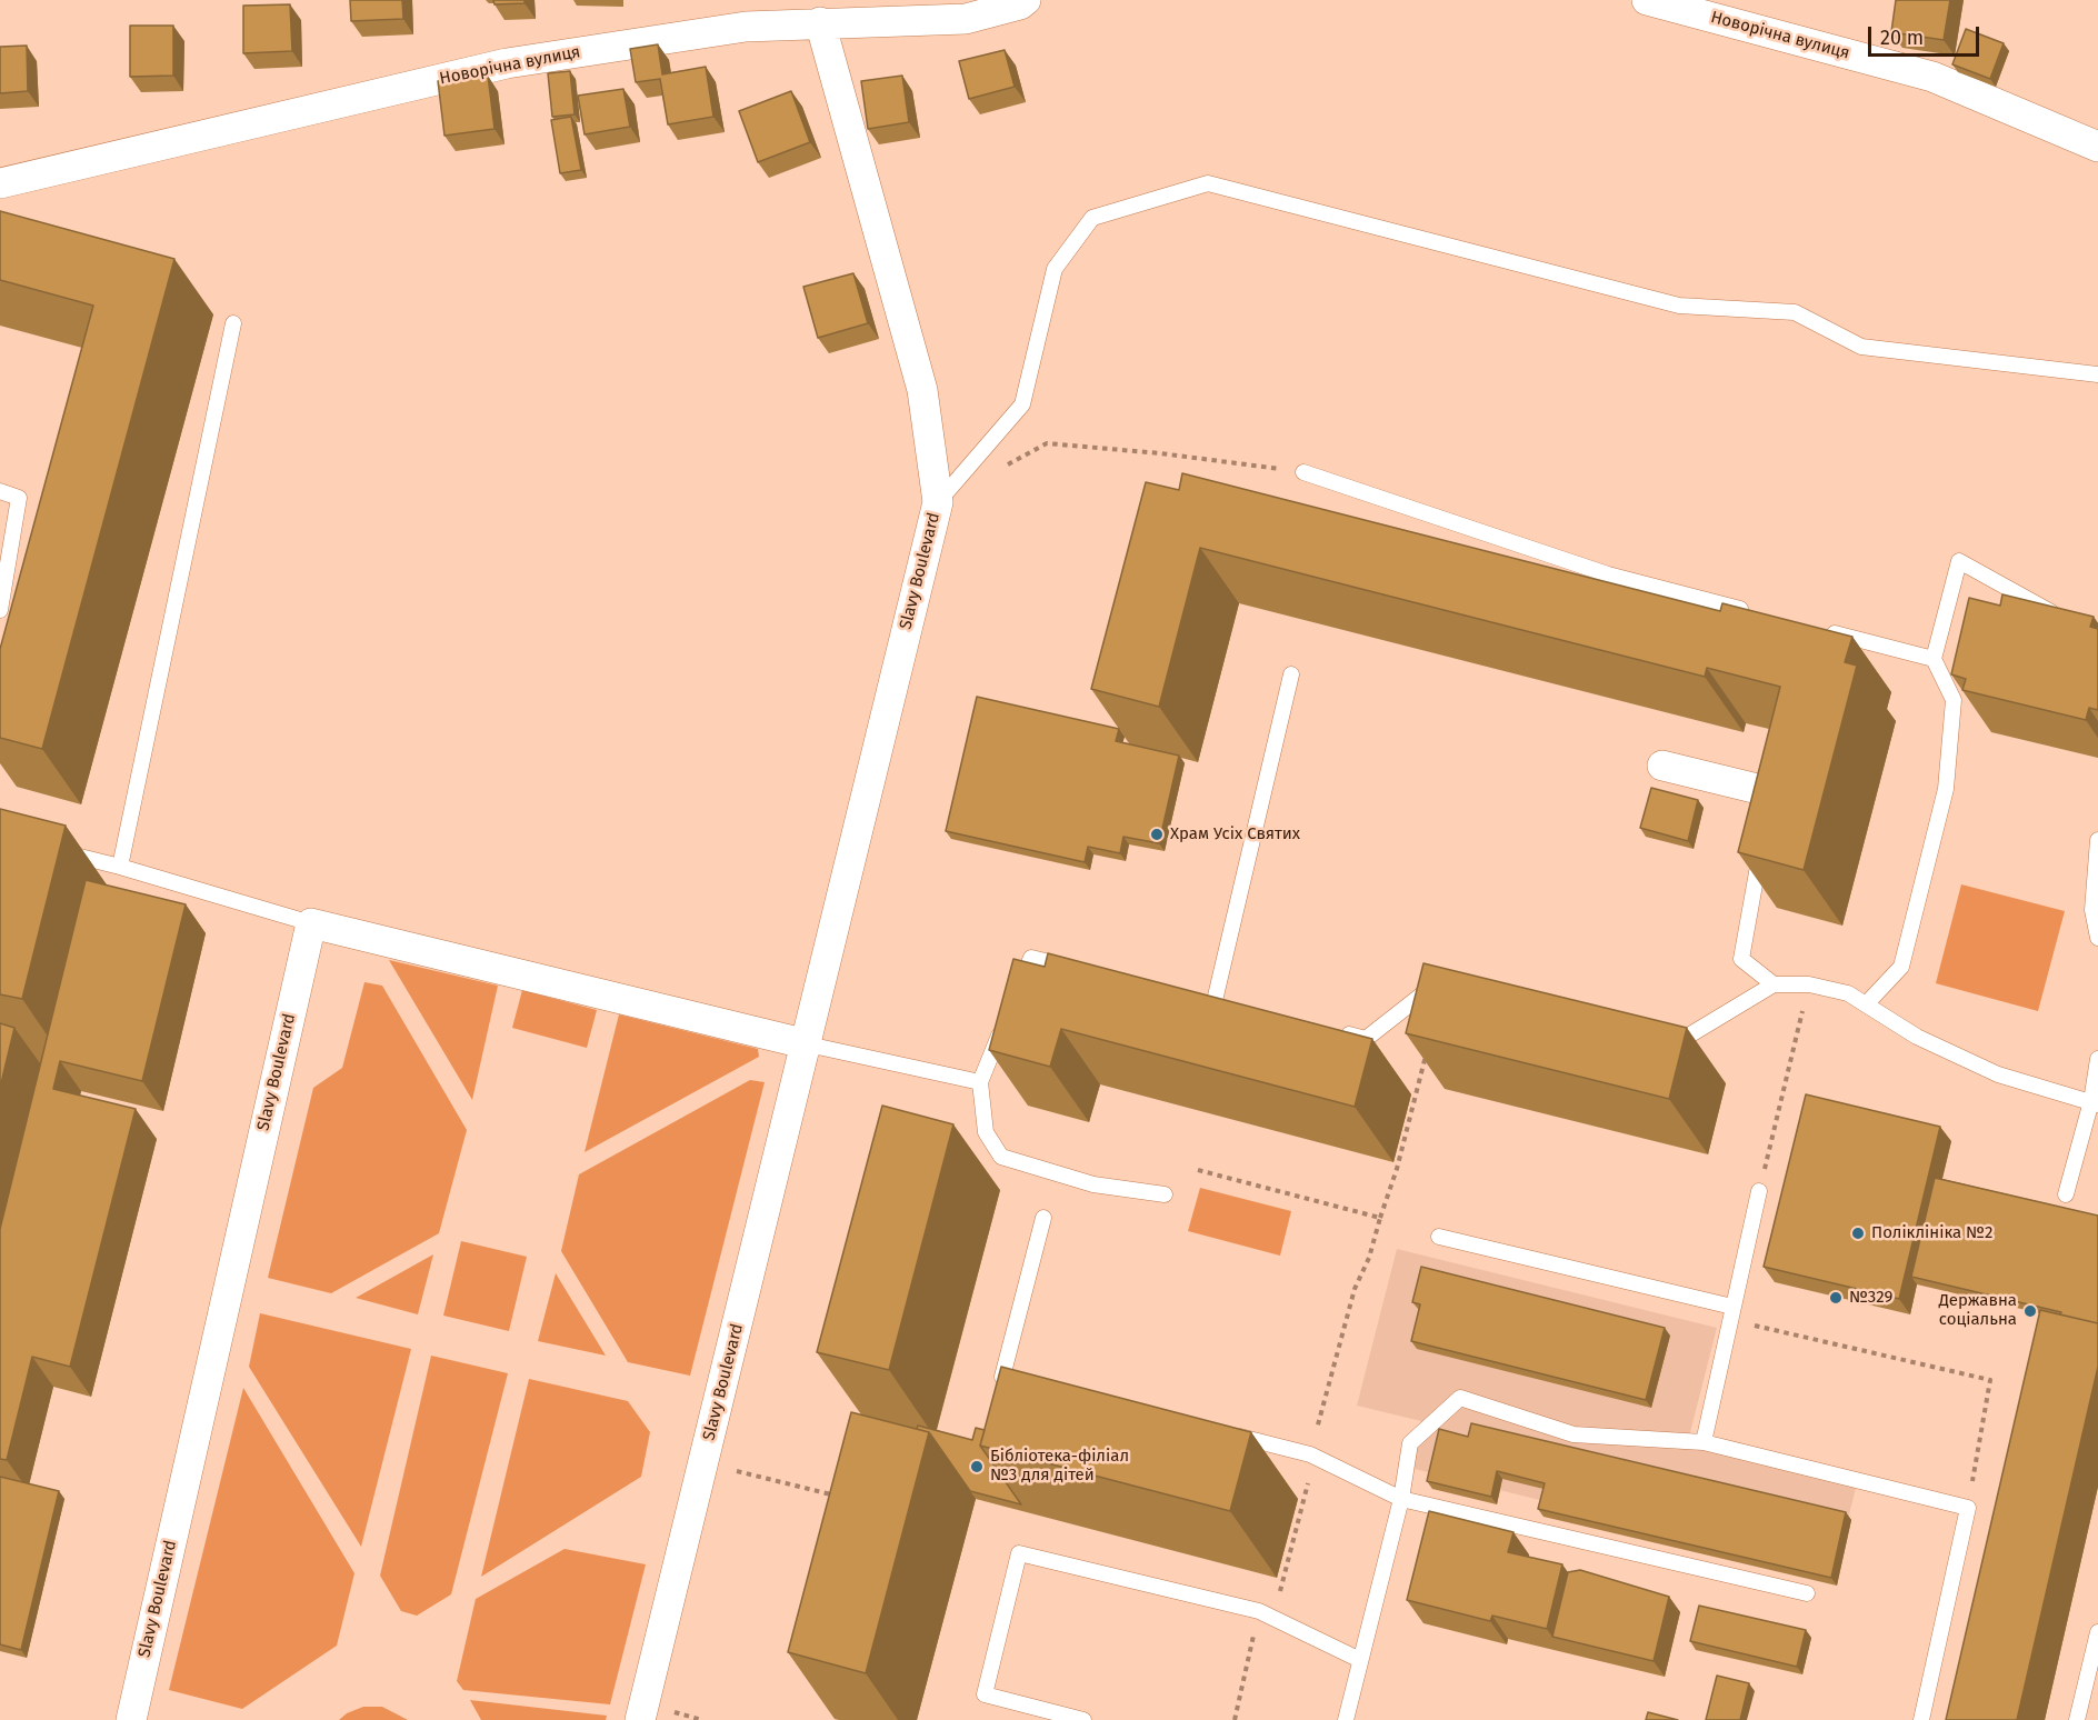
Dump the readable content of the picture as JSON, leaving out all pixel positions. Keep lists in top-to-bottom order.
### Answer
{
  "streets": {
    "street": ["Новорічна вулиця", "Slavy Boulevard"]
  },
  "crossings": [
    ["Новорічна вулиця", "Slavy Boulevard"]
  ],
  "places": [
    "Храм Усіх Святих",
    "Поліклініка №2",
    "№329",
    "Державна соціальна",
    "Бібліотека-філіал №3 для дітей"
  ],
  "scale_bar": "20 m"
}
